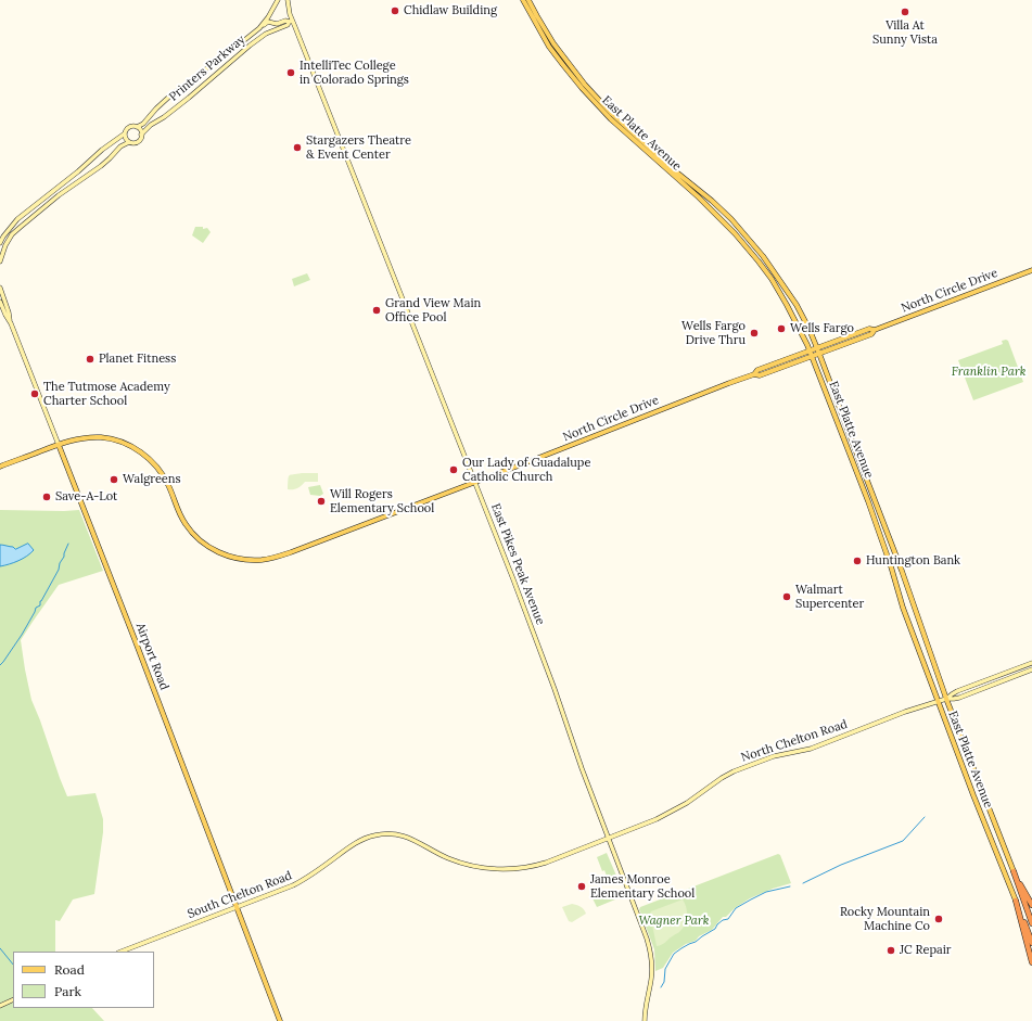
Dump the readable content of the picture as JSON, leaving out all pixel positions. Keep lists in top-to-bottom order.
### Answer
{
  "streets": {
    "highway": ["East Platte Avenue"],
    "main road": [
      "Printers Parkway",
      "North Circle Drive",
      "East Pikes Peak Avenue",
      "Airport Road",
      "North Chelton Road",
      "South Chelton Road"
    ]
  },
  "crossings": [
    ["Printers Parkway", "East Pikes Peak Avenue"],
    ["East Platte Avenue", "North Circle Drive"],
    ["East Platte Avenue", "North Chelton Road"],
    ["North Circle Drive", "East Pikes Peak Avenue"],
    ["North Circle Drive", "Airport Road"],
    ["East Pikes Peak Avenue", "North Chelton Road"],
    ["East Pikes Peak Avenue", "South Chelton Road"],
    ["Airport Road", "South Chelton Road"],
    ["North Chelton Road", "South Chelton Road"]
  ],
  "parks": ["Franklin Park", "Wagner Park"],
  "places": [
    "Chidlaw Building",
    "Villa At Sunny Vista",
    "IntelliTec College in Colorado Springs",
    "Stargazers Theatre & Event Center",
    "Grand View Main Office Pool",
    "Wells Fargo",
    "Wells Fargo Drive Thru",
    "Planet Fitness",
    "The Tutmose Academy Charter School",
    "Our Lady of Guadalupe Catholic Church",
    "Walgreens",
    "Save-A-Lot",
    "Will Rogers Elementary School",
    "Huntington Bank",
    "Walmart Supercenter",
    "James Monroe Elementary School",
    "Rocky Mountain Machine Co",
    "JC Repair"
  ],
  "legend": ["Road", "Park"]
}
